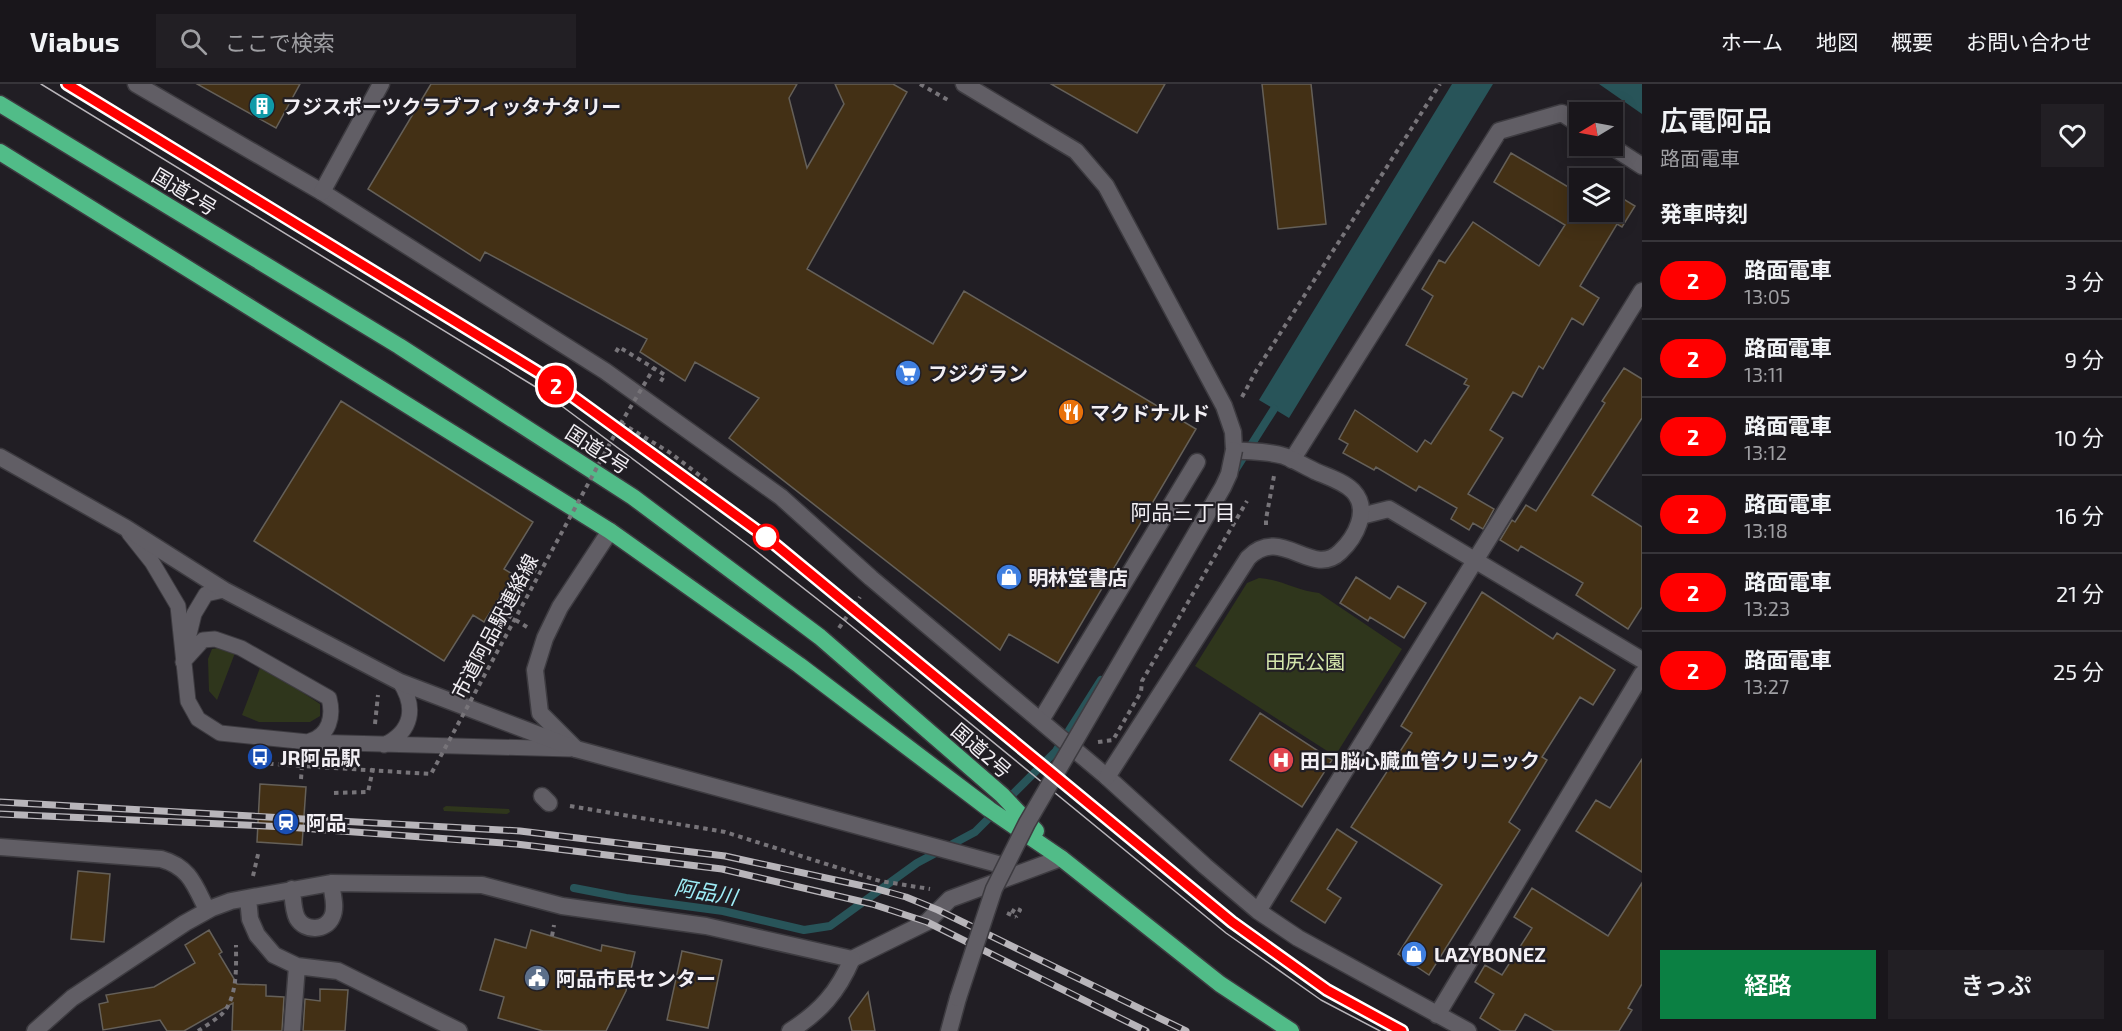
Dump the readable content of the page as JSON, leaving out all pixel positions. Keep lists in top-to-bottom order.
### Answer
{
  "streets": {
    "highway": ["国道2号"],
    "path": ["市道阿品駅連絡線"]
  },
  "districts": ["阿品三丁目"],
  "water": ["阿品川"],
  "parks": ["田尻公園"],
  "places": {
    "building": ["フジスポーツクラブフィッタナタリー"],
    "supermarket": ["フジグラン"],
    "restaurant": ["マクドナルド"],
    "shop": ["明林堂書店", "LAZYBONEZ"],
    "bus stop": ["JR阿品駅"],
    "hospital": ["田口脳心臓血管クリニック"],
    "station": ["阿品"],
    "public building": ["阿品市民センター"]
  },
  "lines": ["tram line 2"],
  "north": "left",
  "page": {
    "header": "Viabus",
    "search": "ここで検索",
    "nav": [
      "ホーム",
      "地図",
      "概要",
      "お問い合わせ"
    ],
    "on_map": "2",
    "heading": [
      ["広電阿品", "路面電車"],
      "発車時刻"
    ],
    "list": [
      {
        "mark": "2",
        "name": "路面電車",
        "note": "13:05",
        "value": "3 分"
      },
      {
        "mark": "2",
        "name": "路面電車",
        "note": "13:11",
        "value": "9 分"
      },
      {
        "mark": "2",
        "name": "路面電車",
        "note": "13:12",
        "value": "10 分"
      },
      {
        "mark": "2",
        "name": "路面電車",
        "note": "13:18",
        "value": "16 分"
      },
      {
        "mark": "2",
        "name": "路面電車",
        "note": "13:23",
        "value": "21 分"
      },
      {
        "mark": "2",
        "name": "路面電車",
        "note": "13:27",
        "value": "25 分"
      }
    ],
    "buttons": ["経路", "きっぷ"]
  }
}
